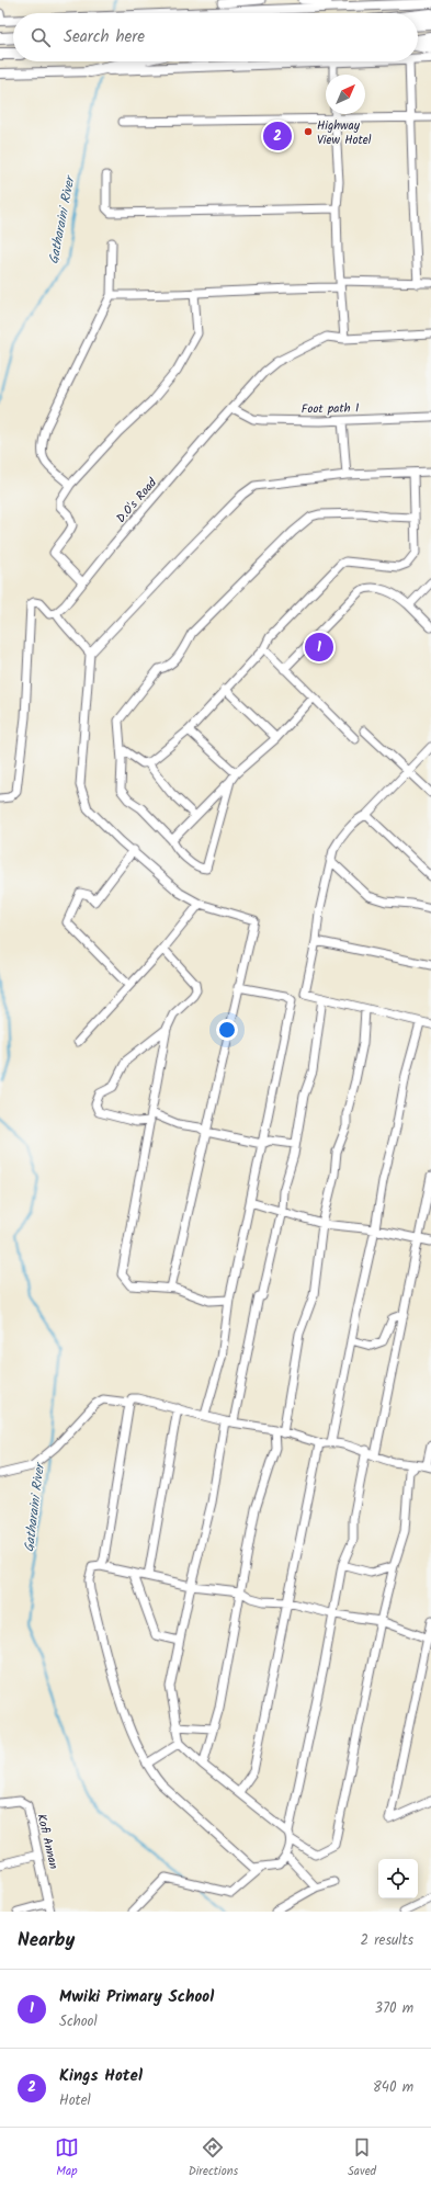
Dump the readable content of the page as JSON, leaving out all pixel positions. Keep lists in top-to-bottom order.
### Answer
{
  "streets": {
    "street": ["Foot path 1", "D.O's Road", "Kofi Annan"]
  },
  "crossings": [
    ["Foot path 1", "D.O's Road"]
  ],
  "water": ["Gatharaini River"],
  "places": ["Highway View Hotel"],
  "north": "top right",
  "page": {
    "search": "Search here",
    "pins": ["2", "1"],
    "heading": ["Nearby", "2 results"],
    "list": [
      {
        "mark": "1",
        "name": "Mwiki Primary School",
        "note": "School",
        "value": "370 m"
      },
      {
        "mark": "2",
        "name": "Kings Hotel",
        "note": "Hotel",
        "value": "840 m"
      }
    ],
    "nav": ["Map", "Directions", "Saved"]
  }
}
